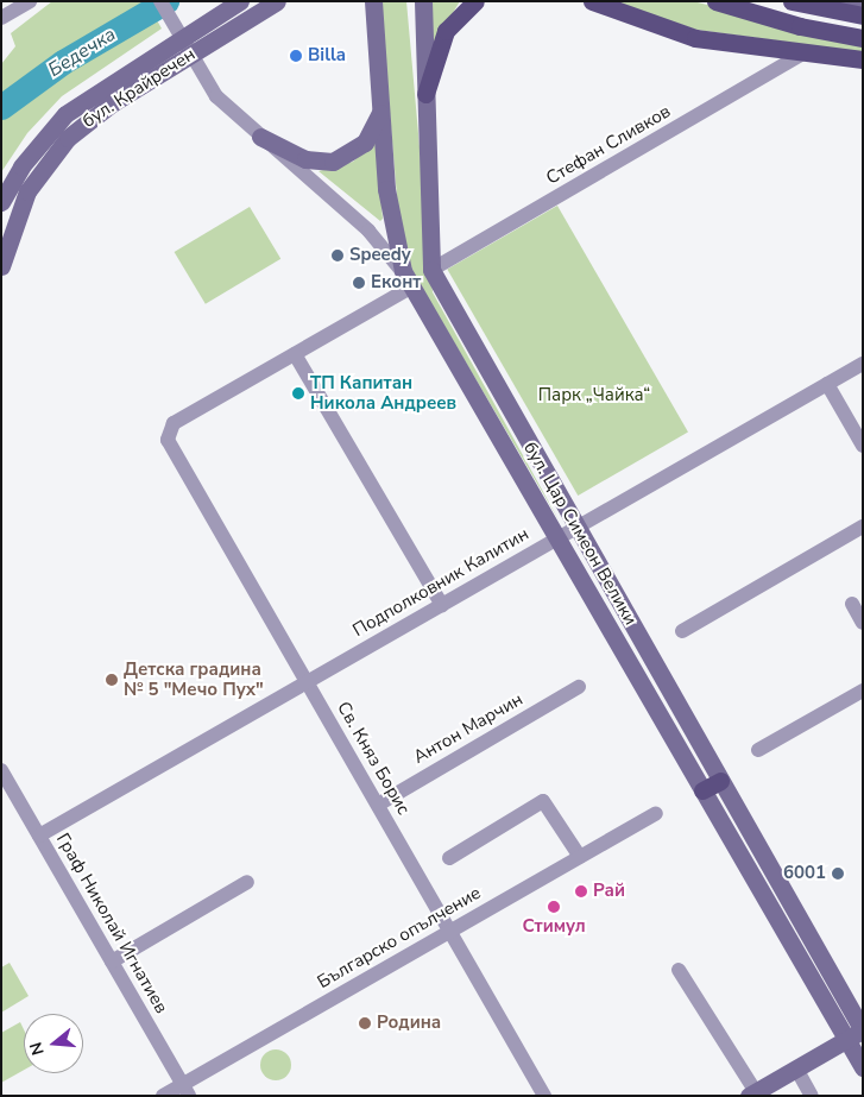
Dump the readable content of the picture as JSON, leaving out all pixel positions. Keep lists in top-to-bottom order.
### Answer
{
  "streets": {
    "main road": ["бул. Крайречен", "бул. Цар Симеон Велики"],
    "street": [
      "Стефан Сливков",
      "Подполковник Калитин",
      "Антон Марчин",
      "Св. Княз Борис",
      "Граф Николай Игнатиев",
      "Българско опълчение"
    ]
  },
  "crossings": [
    ["бул. Крайречен", "бул. Цар Симеон Велики"],
    ["Стефан Сливков", "бул. Цар Симеон Велики"],
    ["бул. Цар Симеон Велики", "Подполковник Калитин"],
    ["Подполковник Калитин", "Св. Княз Борис"],
    ["Подполковник Калитин", "Граф Николай Игнатиев"],
    ["Антон Марчин", "Св. Княз Борис"],
    ["Св. Княз Борис", "Българско опълчение"],
    ["Граф Николай Игнатиев", "Българско опълчение"]
  ],
  "water": ["Бедечка"],
  "parks": ["Парк „Чайка“"],
  "places": [
    "Billa",
    "Speedy",
    "Еконт",
    "ТП Капитан Никола Андреев",
    "Детска градина № 5 \"Мечо Пух\"",
    "6001",
    "Рай",
    "Стимул",
    "Родина"
  ],
  "north": "left"
}
